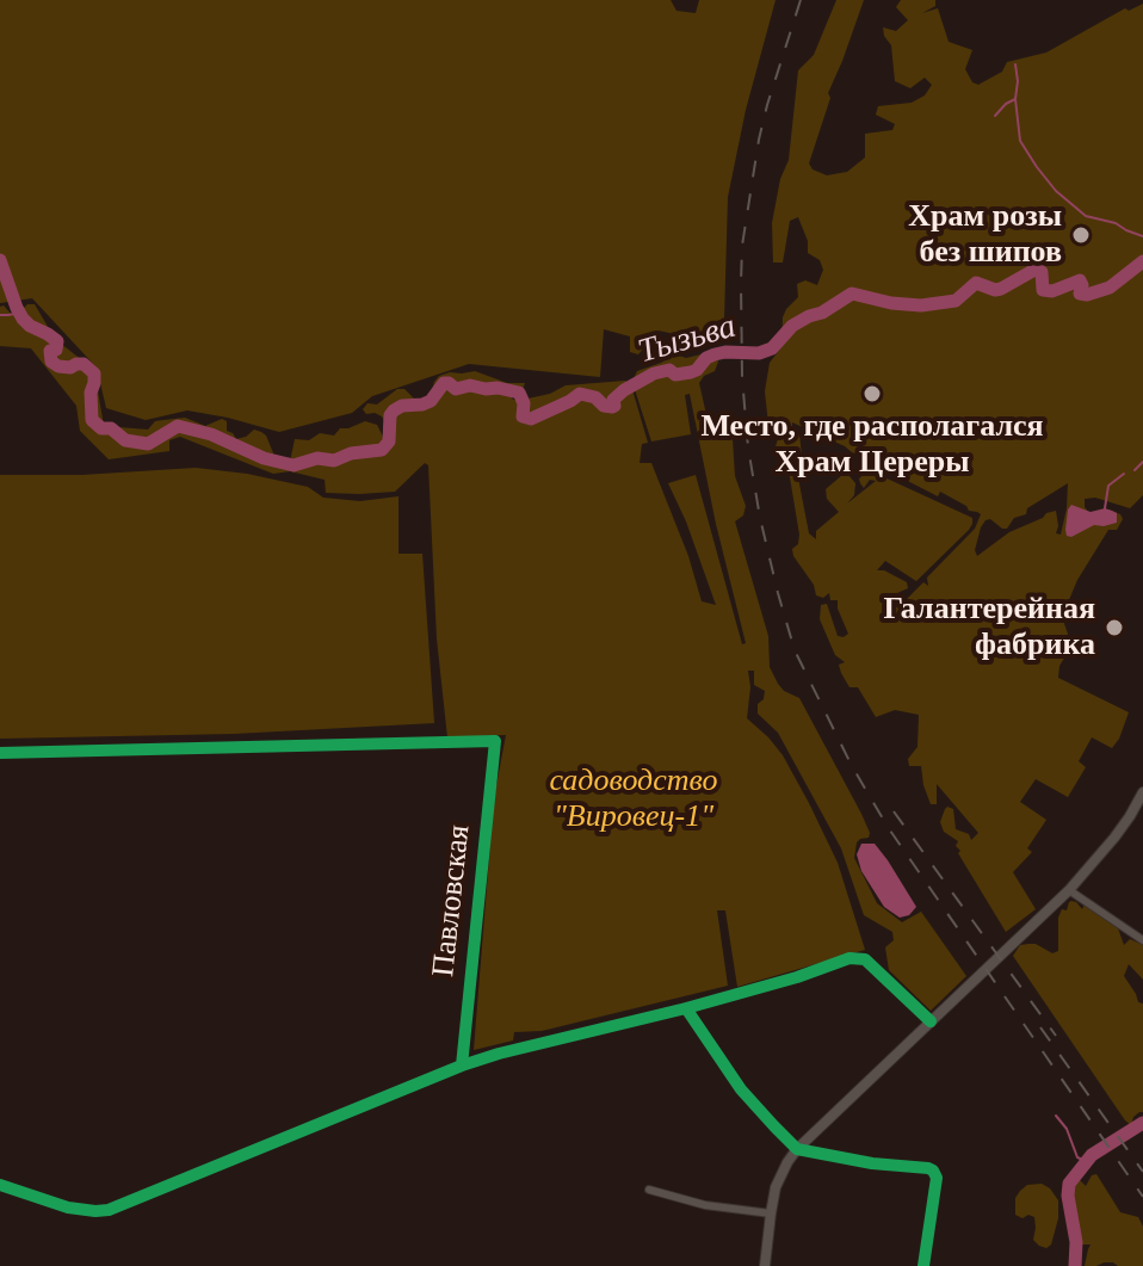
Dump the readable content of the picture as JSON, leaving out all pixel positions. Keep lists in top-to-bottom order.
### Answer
{
  "streets": {
    "street": ["Павловская"]
  },
  "water": ["Тызьва"],
  "parks": ["садоводство \"Вировец-1\""],
  "places": ["Храм розы без шипов", "Место, где располагался Храм Цереры", "Галантерейная фабрика"]
}
